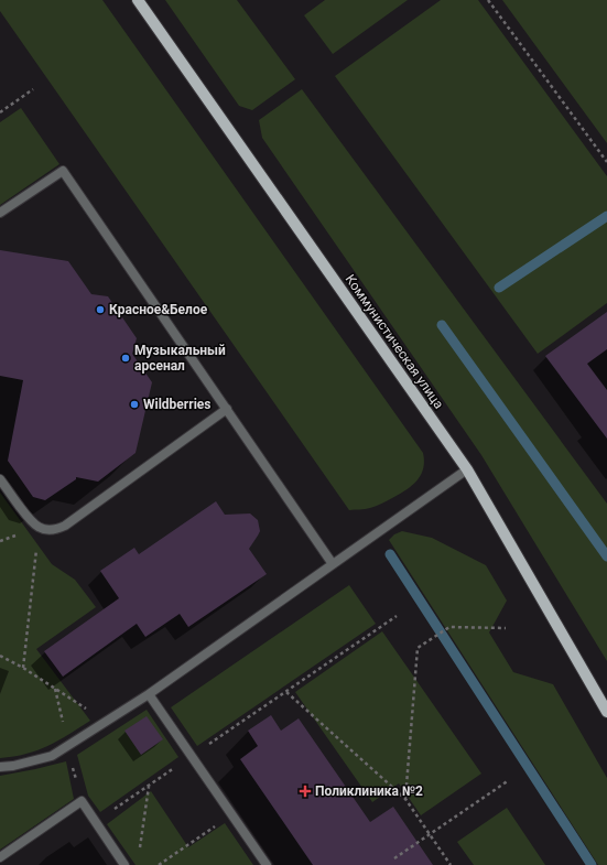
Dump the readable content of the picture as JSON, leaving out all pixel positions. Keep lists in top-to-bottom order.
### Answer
{
  "streets": {
    "main road": ["Коммунистическая улица"]
  },
  "places": {
    "other": ["Красное&Белое", "Музыкальный арсенал", "Wildberries"],
    "health": ["Поликлиника №2"]
  }
}
